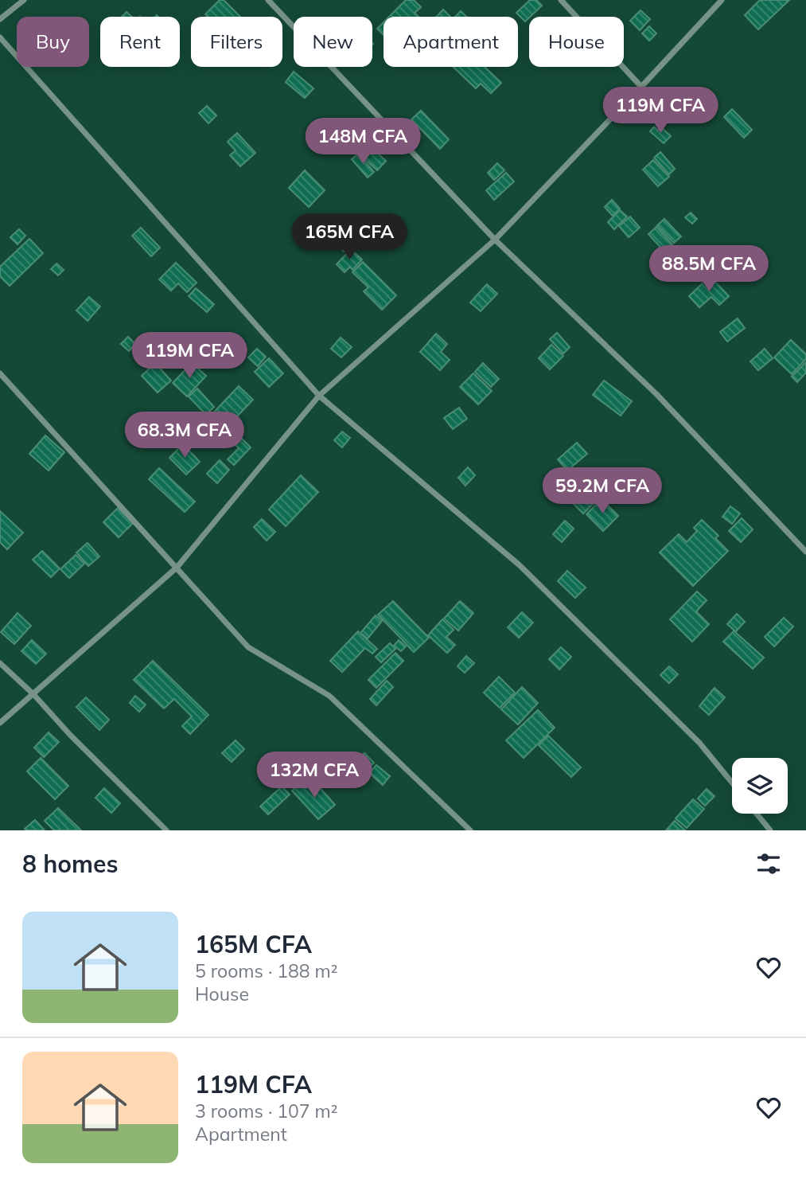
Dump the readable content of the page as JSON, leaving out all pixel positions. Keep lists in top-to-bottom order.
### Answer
{
  "page": {
    "chip": [
      "Buy",
      "Rent",
      "Filters",
      "New",
      "Apartment",
      "House"
    ],
    "price": [
      "119M CFA",
      "148M CFA",
      "165M CFA",
      "88.5M CFA",
      "119M CFA",
      "68.3M CFA",
      "59.2M CFA",
      "132M CFA"
    ],
    "heading": "8 homes",
    "list": [
      {
        "name": "165M CFA",
        "note": "5 rooms · 188 m² · House"
      },
      {
        "name": "119M CFA",
        "note": "3 rooms · 107 m² · Apartment"
      }
    ]
  }
}
